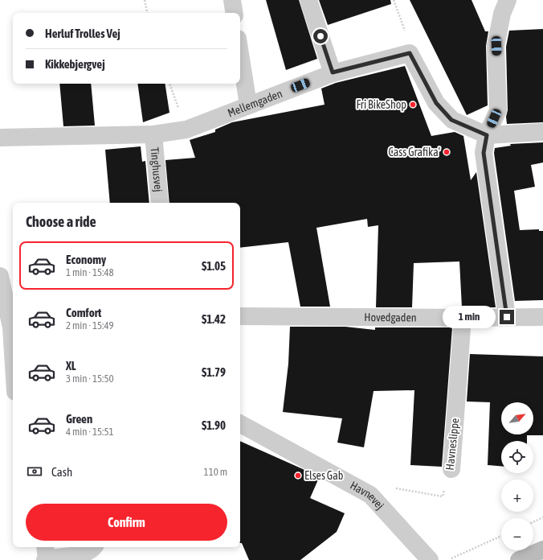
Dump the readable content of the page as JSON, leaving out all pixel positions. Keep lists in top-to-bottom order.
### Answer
{
  "streets": {
    "street": [
      "Mellemgaden",
      "Tinghusvej",
      "Hovedgaden",
      "Havneslippe",
      "Havnevej"
    ]
  },
  "crossings": [
    ["Mellemgaden", "Tinghusvej"],
    ["Hovedgaden", "Havneslippe"],
    ["Havneslippe", "Havnevej"]
  ],
  "places": ["Fri BikeShop", "Cass Grafika'", "Elses Gab"],
  "north": "top right",
  "page": {
    "banner": ["Herluf Trolles Vej", "Kikkebjergvej"],
    "heading": "Choose a ride",
    "list": [
      {
        "name": "Economy",
        "note": "1 min · 15:48",
        "value": "$1.05"
      },
      {
        "name": "Comfort",
        "note": "2 min · 15:49",
        "value": "$1.42"
      },
      {
        "name": "XL",
        "note": "3 min · 15:50",
        "value": "$1.79"
      },
      {
        "name": "Green",
        "note": "4 min · 15:51",
        "value": "$1.90"
      }
    ],
    "bubble": "1 min",
    "map_buttons": ["+", "−"],
    "pay": ["Cash", "110 m"],
    "buttons": "Confirm"
  }
}
